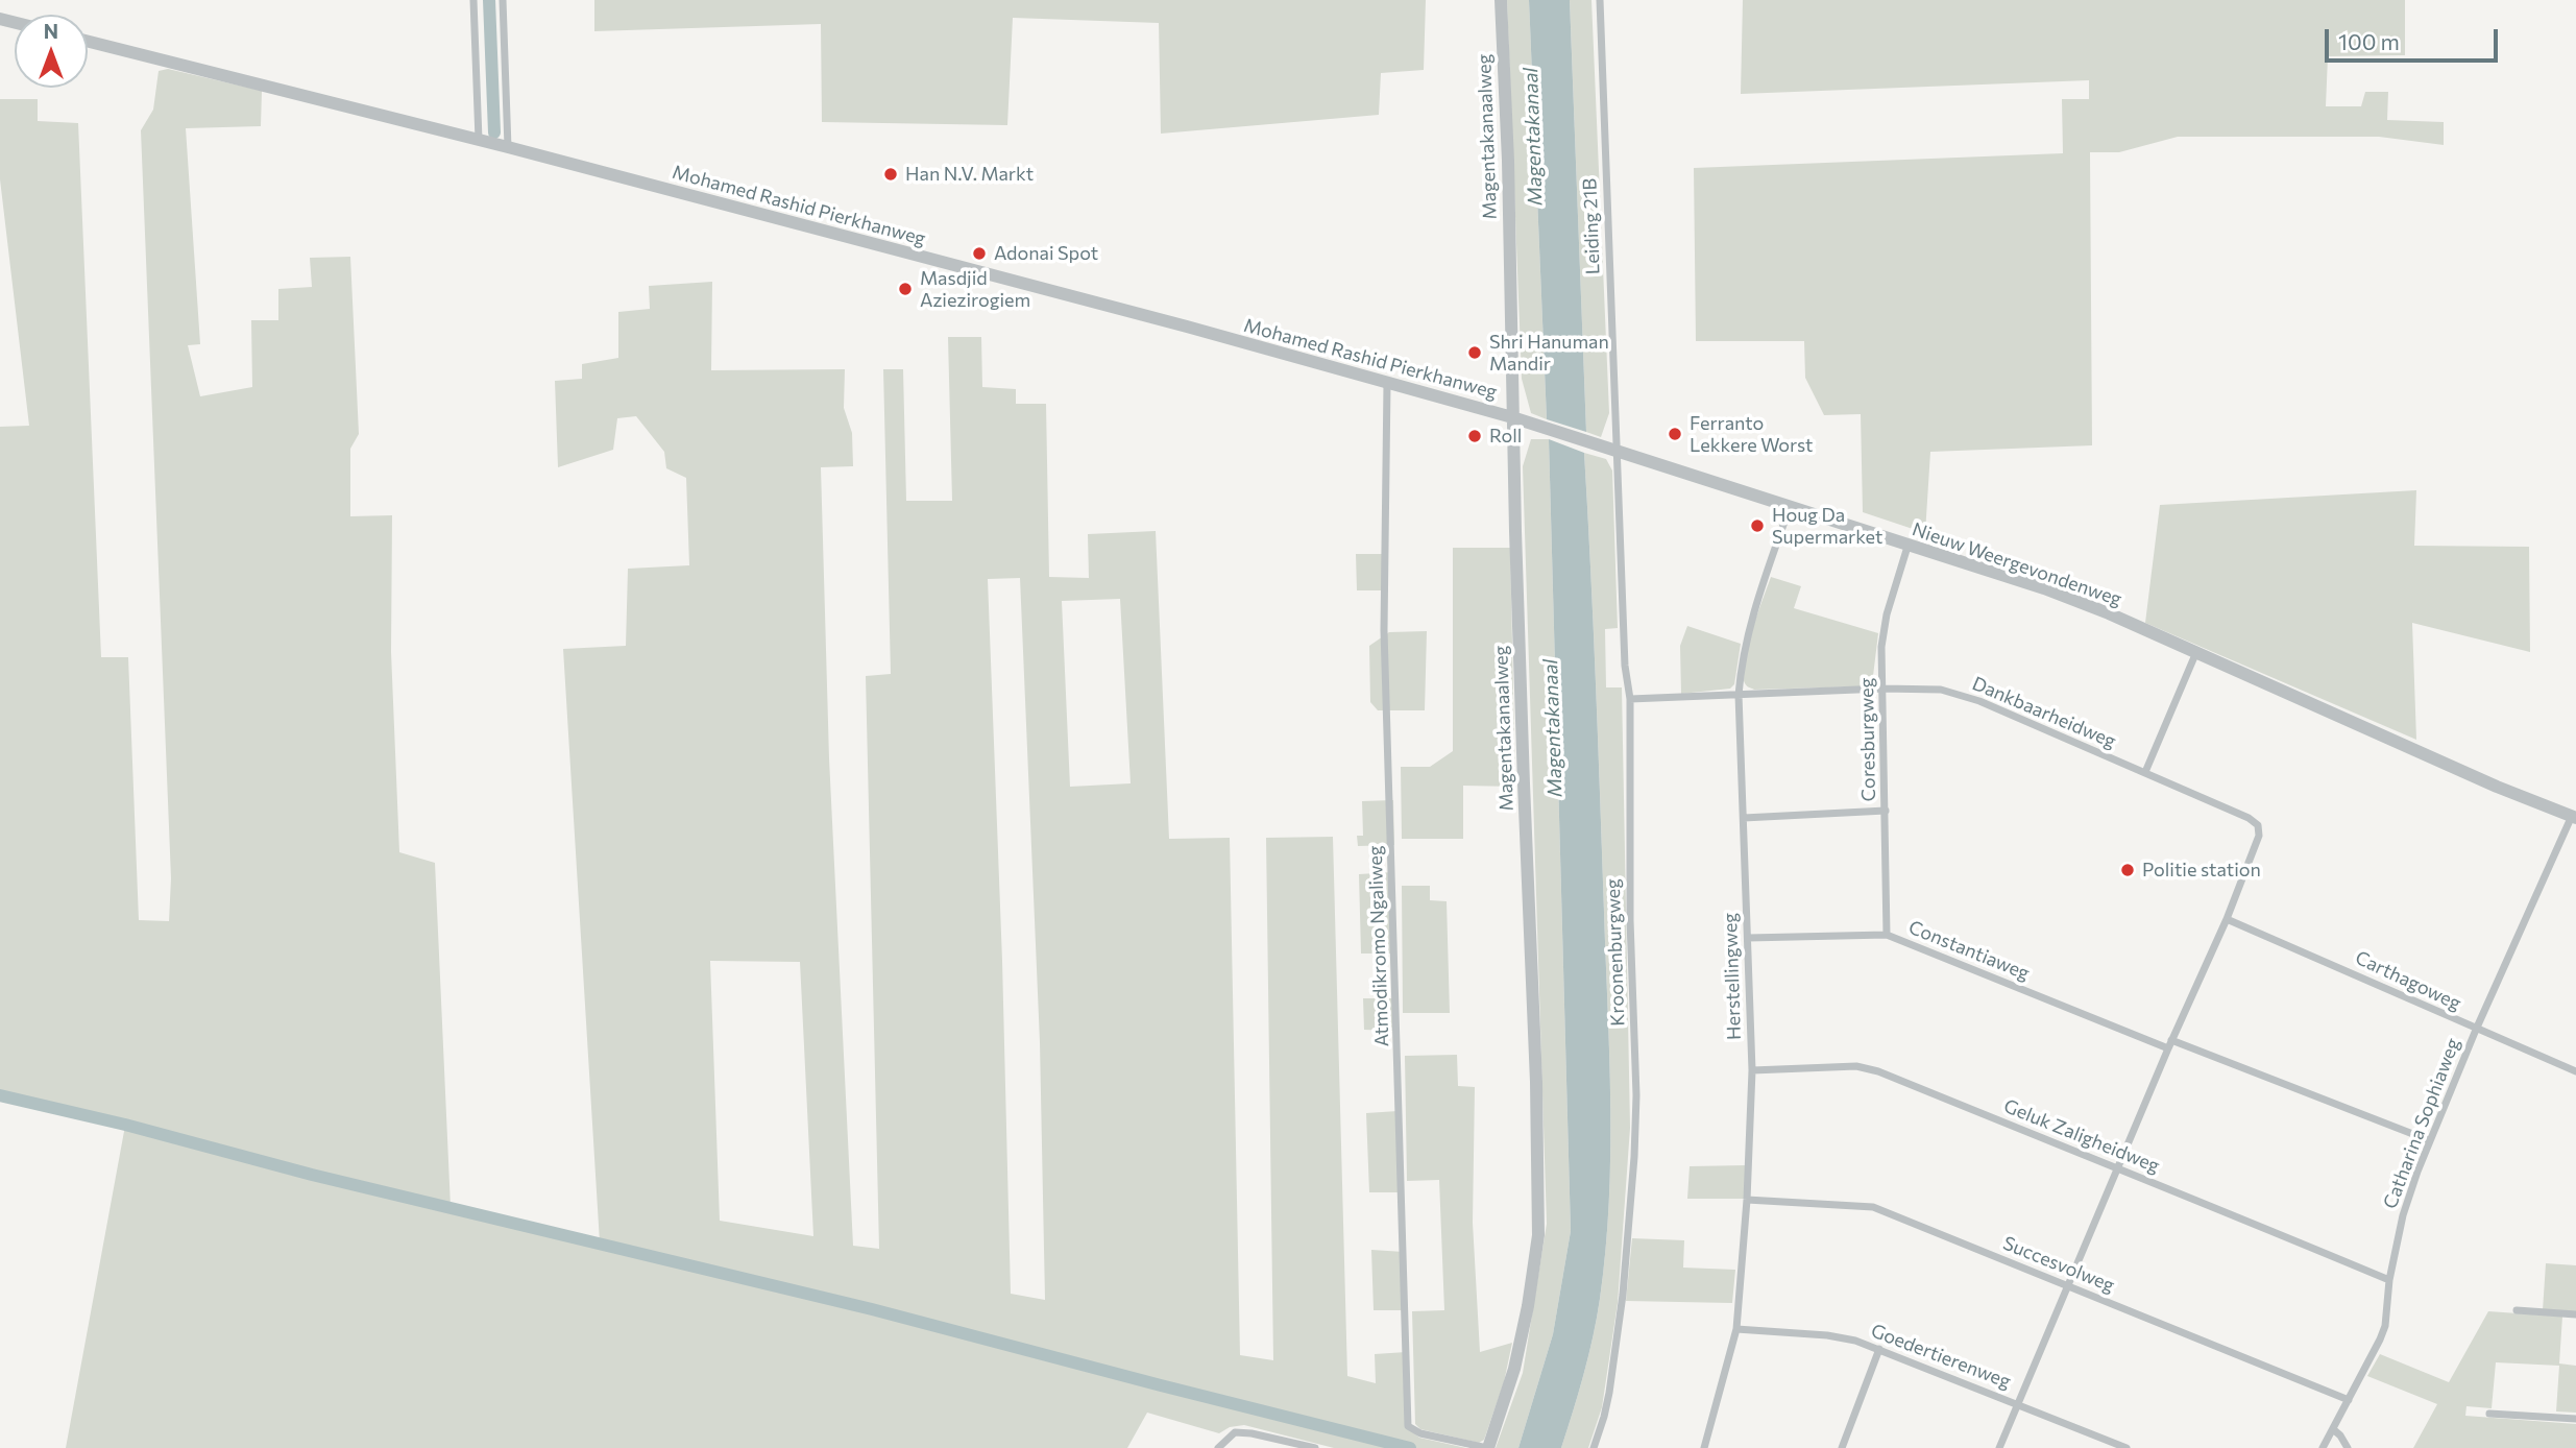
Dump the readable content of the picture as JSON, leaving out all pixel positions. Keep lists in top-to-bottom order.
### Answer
{
  "streets": {
    "street": [
      "Magentakanaalweg",
      "Mohamed Rashid Pierkhanweg",
      "Leiding 21B",
      "Nieuw Weergevondenweg",
      "Dankbaarheidweg",
      "Coresburgweg",
      "Atmodikromo Ngaliweg",
      "Constantiaweg",
      "Kroonenburgweg",
      "Herstellingweg",
      "Carthagoweg",
      "Catharina Sophiaweg",
      "Geluk Zaligheidweg",
      "Succesvolweg",
      "Goedertierenweg"
    ]
  },
  "crossings": [
    ["Magentakanaalweg", "Mohamed Rashid Pierkhanweg"],
    ["Magentakanaalweg", "Nieuw Weergevondenweg"],
    ["Magentakanaalweg", "Atmodikromo Ngaliweg"],
    ["Mohamed Rashid Pierkhanweg", "Nieuw Weergevondenweg"],
    ["Mohamed Rashid Pierkhanweg", "Atmodikromo Ngaliweg"],
    ["Leiding 21B", "Nieuw Weergevondenweg"],
    ["Leiding 21B", "Kroonenburgweg"],
    ["Nieuw Weergevondenweg", "Coresburgweg"],
    ["Nieuw Weergevondenweg", "Kroonenburgweg"],
    ["Nieuw Weergevondenweg", "Herstellingweg"],
    ["Nieuw Weergevondenweg", "Catharina Sophiaweg"],
    ["Dankbaarheidweg", "Coresburgweg"],
    ["Dankbaarheidweg", "Kroonenburgweg"],
    ["Dankbaarheidweg", "Herstellingweg"],
    ["Dankbaarheidweg", "Carthagoweg"],
    ["Coresburgweg", "Constantiaweg"],
    ["Constantiaweg", "Herstellingweg"],
    ["Constantiaweg", "Catharina Sophiaweg"],
    ["Herstellingweg", "Geluk Zaligheidweg"],
    ["Herstellingweg", "Succesvolweg"],
    ["Herstellingweg", "Goedertierenweg"],
    ["Carthagoweg", "Catharina Sophiaweg"],
    ["Catharina Sophiaweg", "Geluk Zaligheidweg"],
    ["Catharina Sophiaweg", "Succesvolweg"]
  ],
  "water": ["Magentakanaal"],
  "places": [
    "Han N.V. Markt",
    "Adonai Spot",
    "Masdjid Aziezirogiem",
    "Shri Hanuman Mandir",
    "Ferranto Lekkere Worst",
    "Roll",
    "Houg Da Supermarket",
    "Politie station"
  ],
  "scale_bar": "100 m",
  "north": "top"
}
